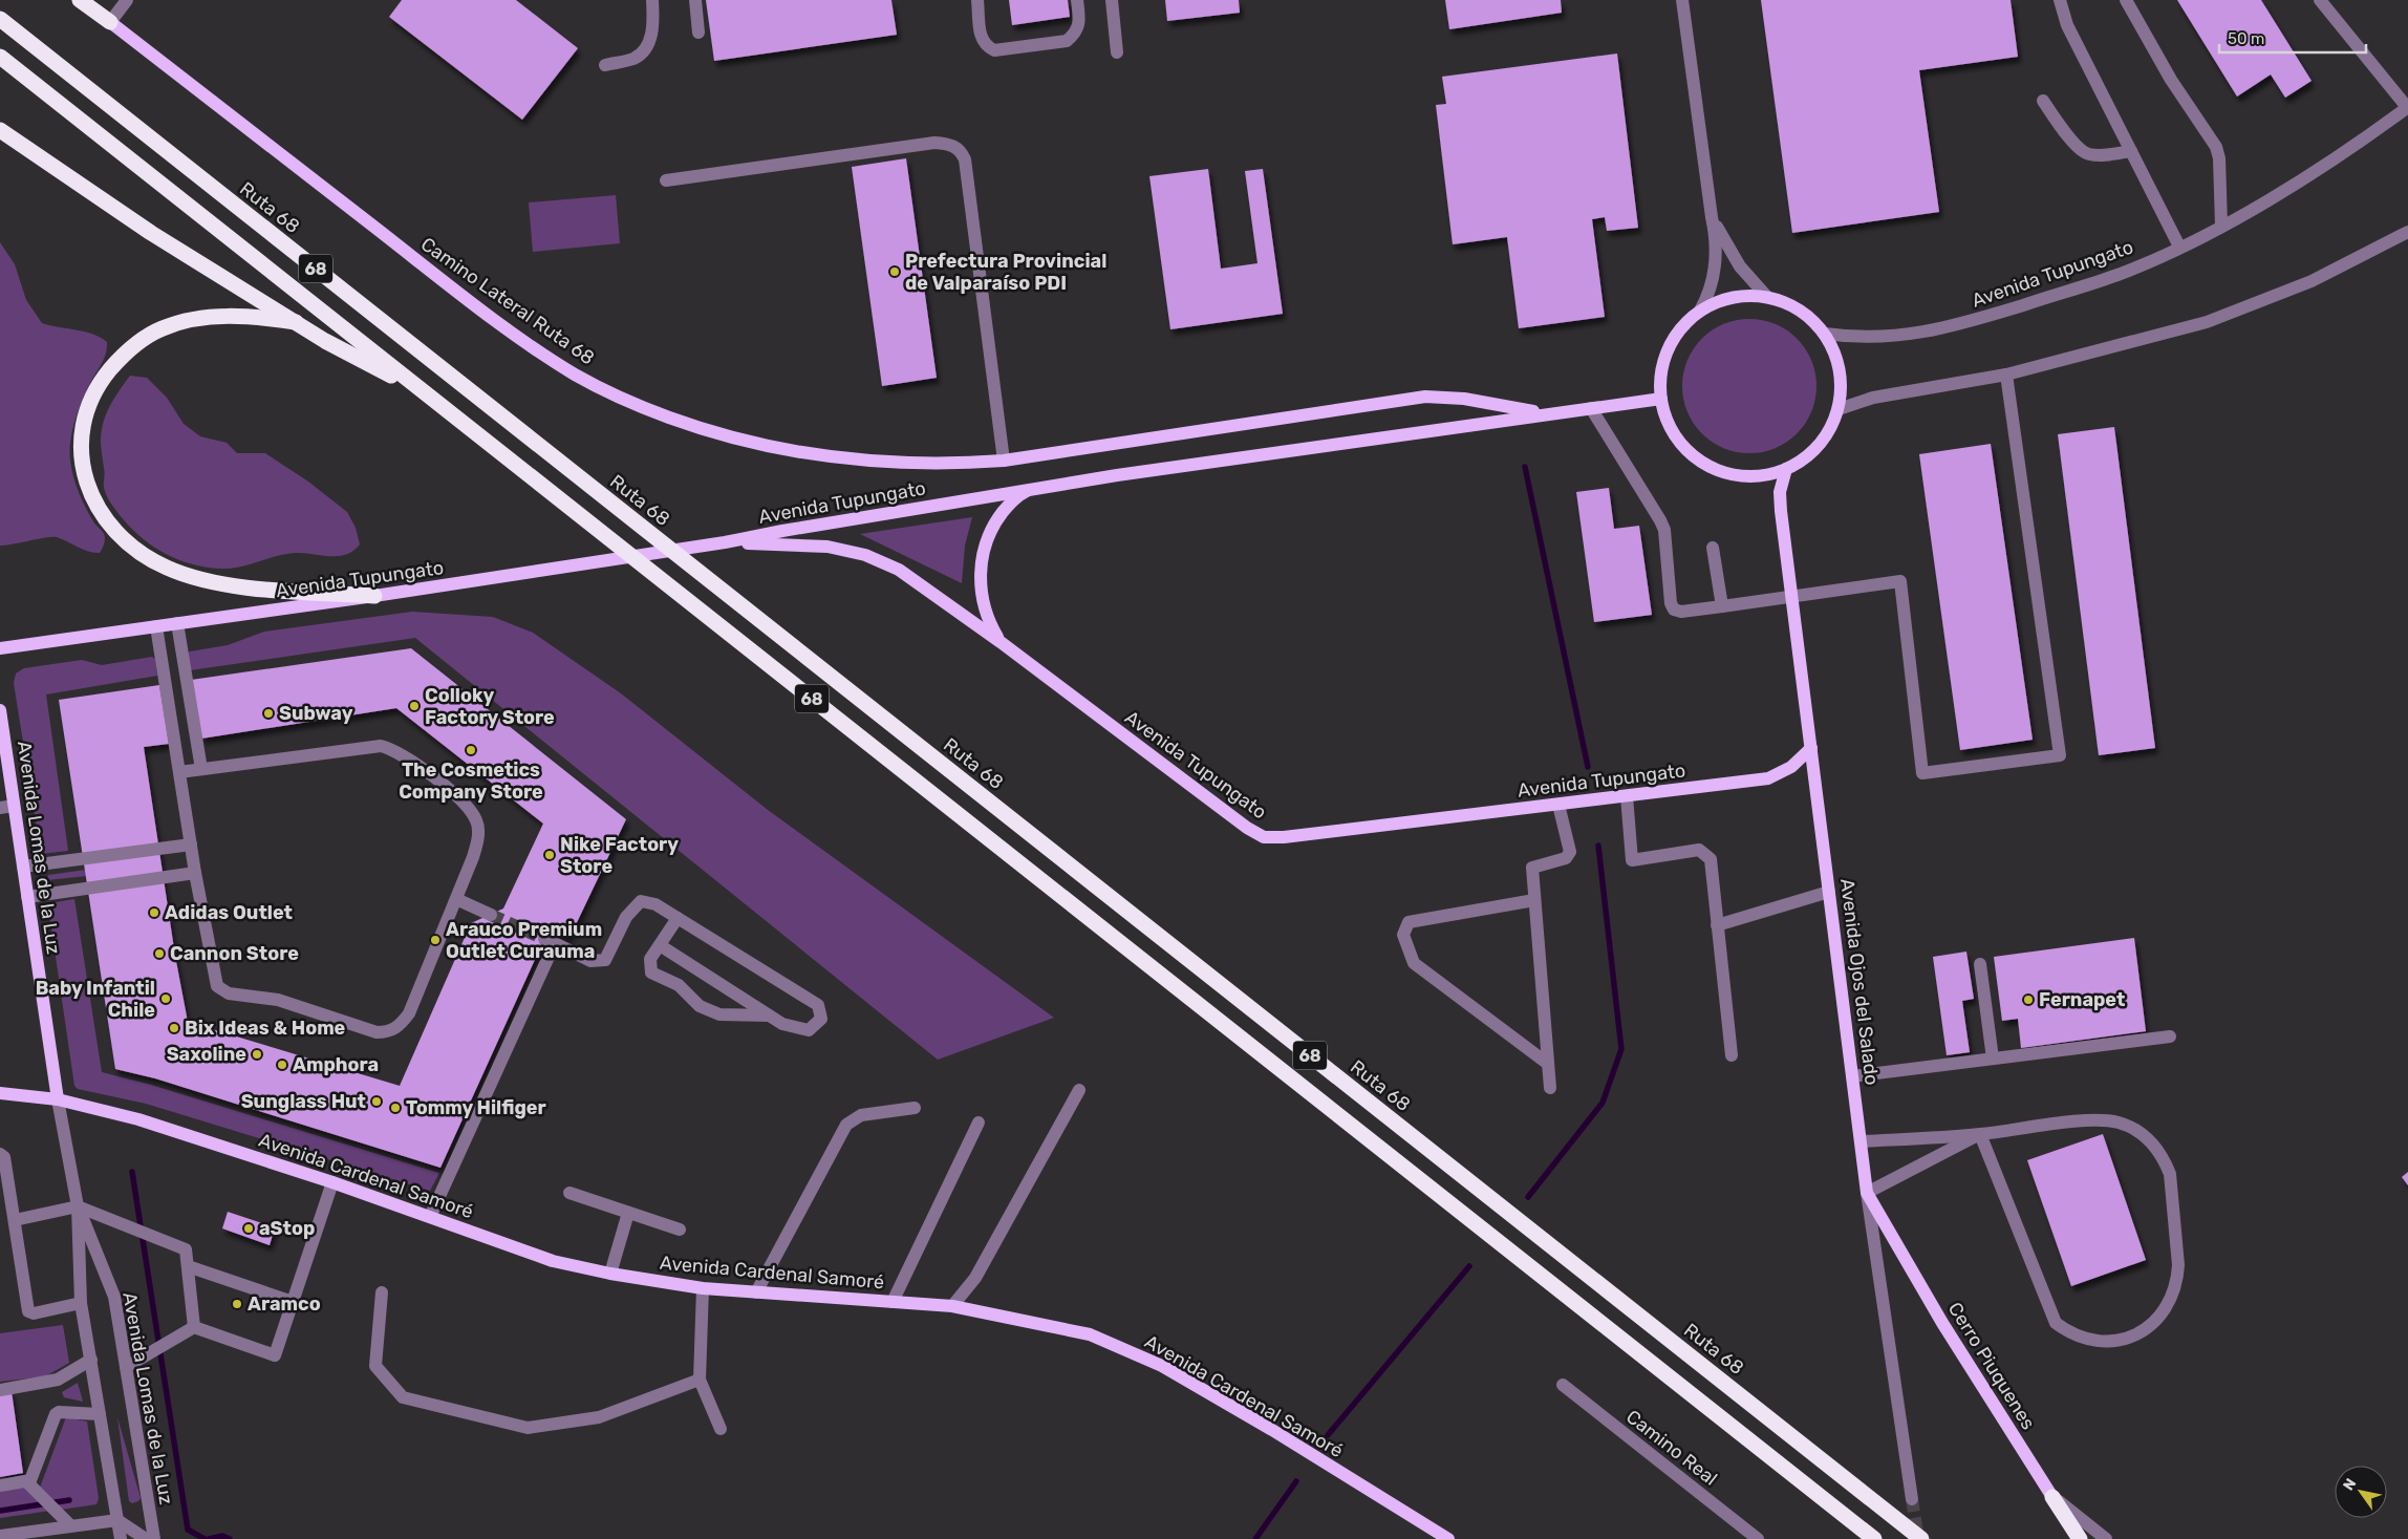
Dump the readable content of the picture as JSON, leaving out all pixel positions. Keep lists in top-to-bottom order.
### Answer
{
  "streets": {
    "highway": ["Ruta 68", "68"],
    "main road": [
      "Avenida Tupungato",
      "Camino Lateral Ruta 68",
      "Avenida Lomas de la Luz",
      "Avenida Ojos del Salado",
      "Avenida Cardenal Samoré",
      "Cerro Piuquenes"
    ],
    "street": ["Camino Real"]
  },
  "crossings": [
    ["Avenida Tupungato", "Camino Lateral Ruta 68"],
    ["Avenida Tupungato", "Avenida Ojos del Salado"],
    ["Avenida Lomas de la Luz", "Avenida Cardenal Samoré"],
    ["Avenida Ojos del Salado", "Cerro Piuquenes"]
  ],
  "places": [
    "Prefectura Provincial de Valparaíso PDI",
    "Colloky Factory Store",
    "Subway",
    "The Cosmetics Company Store",
    "Nike Factory Store",
    "Adidas Outlet",
    "Arauco Premium Outlet Curauma",
    "Cannon Store",
    "Baby Infantil Chile",
    "Fernapet",
    "Bix Ideas & Home",
    "Saxoline",
    "Amphora",
    "Sunglass Hut",
    "Tommy Hilfiger",
    "aStop",
    "Aramco"
  ],
  "scale_bar": "50 m",
  "north": "top left"
}
